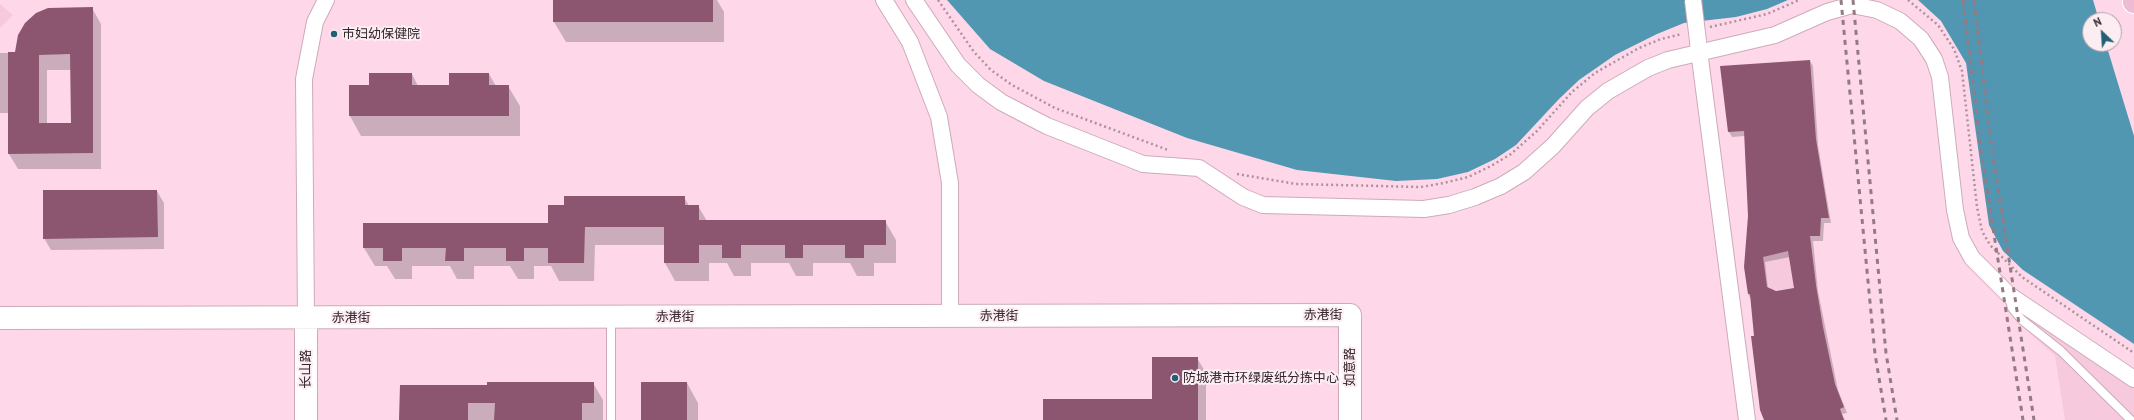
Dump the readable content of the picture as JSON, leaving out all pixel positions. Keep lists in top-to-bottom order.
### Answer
{
  "streets": {
    "street": ["赤港街", "如意路", "长山路"]
  },
  "crossings": [
    ["赤港街", "如意路"],
    ["赤港街", "长山路"]
  ],
  "places": ["巿妇幼保健院", "防城港市环绿废纸分拣中心"],
  "north": "top left"
}
